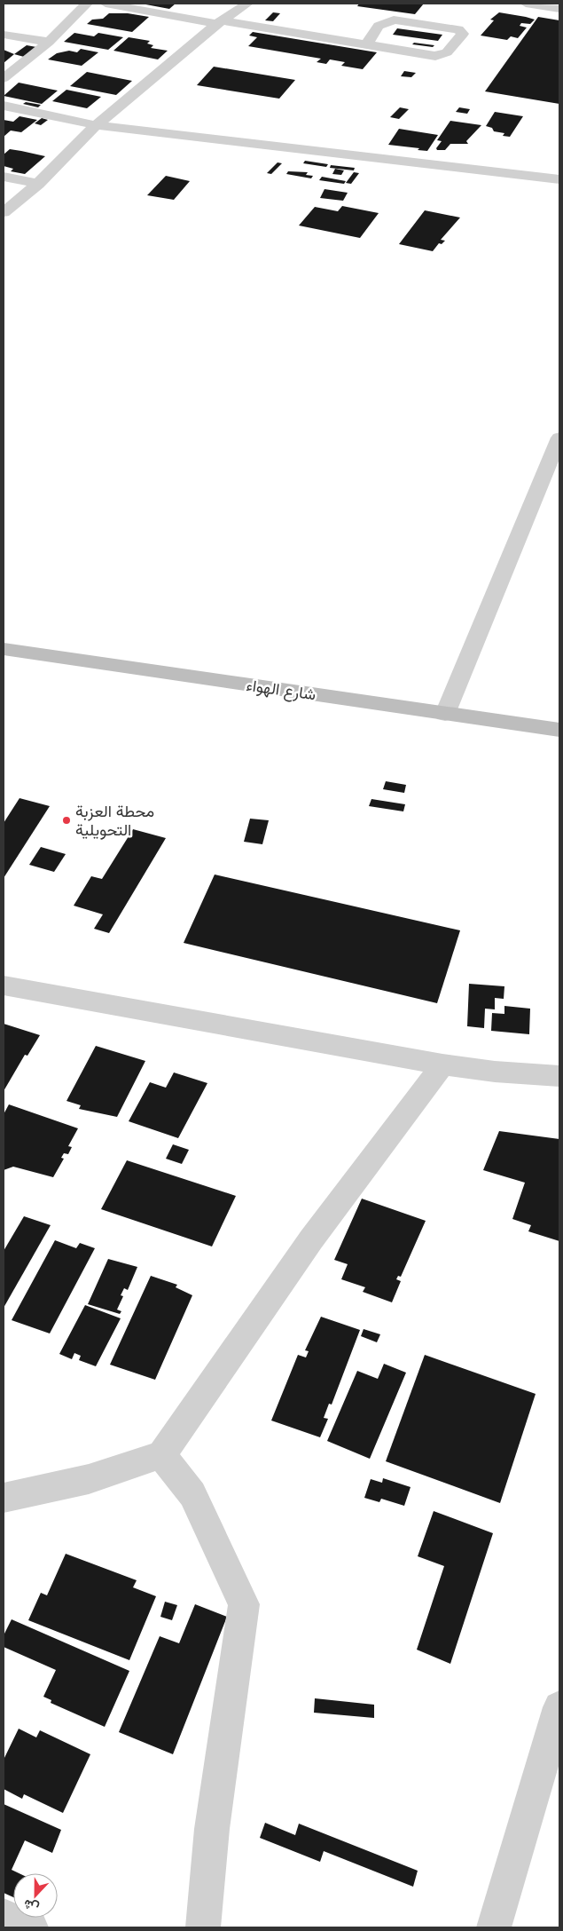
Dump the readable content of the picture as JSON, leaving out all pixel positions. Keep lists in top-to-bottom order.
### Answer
{
  "streets": {
    "street": ["شارع الهواء"]
  },
  "places": ["محطة العزبة التحويلية"],
  "north": "bottom"
}
